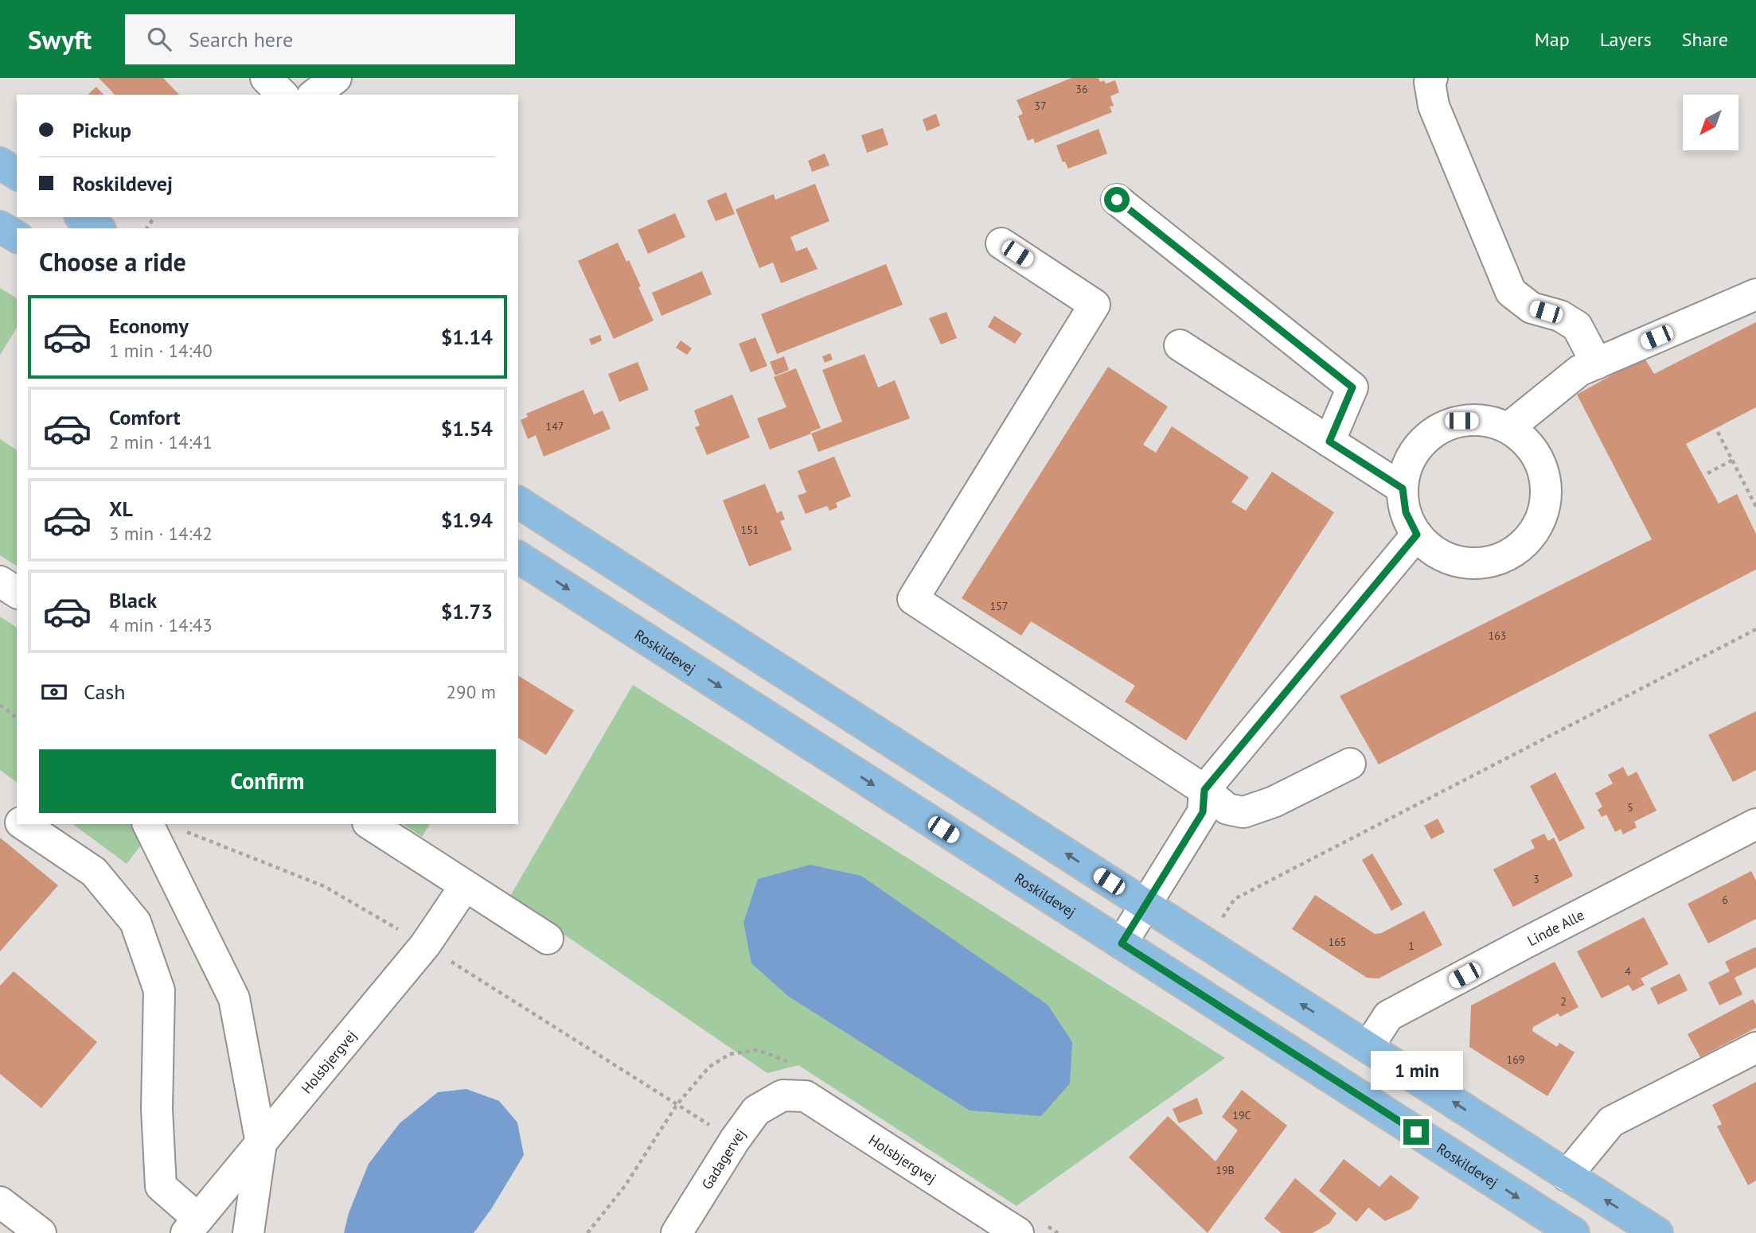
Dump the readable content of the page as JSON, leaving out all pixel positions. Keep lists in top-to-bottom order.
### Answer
{
  "streets": {
    "main road": ["Roskildevej"],
    "street": ["Linde Alle", "Holsbjergvej", "Gadagervej"]
  },
  "crossings": [
    ["Holsbjergvej", "Gadagervej"]
  ],
  "house_numbers": [
    "36",
    "37",
    "147",
    "151",
    "157",
    "163",
    "5",
    "3",
    "6",
    "165",
    "1",
    "4",
    "2",
    "169",
    "19C",
    "19B"
  ],
  "north": "bottom left",
  "page": {
    "header": "Swyft",
    "search": "Search here",
    "nav": ["Map", "Layers", "Share"],
    "banner": ["Pickup", "Roskildevej"],
    "heading": "Choose a ride",
    "list": [
      {
        "name": "Economy",
        "note": "1 min · 14:40",
        "value": "$1.14"
      },
      {
        "name": "Comfort",
        "note": "2 min · 14:41",
        "value": "$1.54"
      },
      {
        "name": "XL",
        "note": "3 min · 14:42",
        "value": "$1.94"
      },
      {
        "name": "Black",
        "note": "4 min · 14:43",
        "value": "$1.73"
      }
    ],
    "pay": ["Cash", "290 m"],
    "buttons": "Confirm",
    "bubble": "1 min"
  }
}
